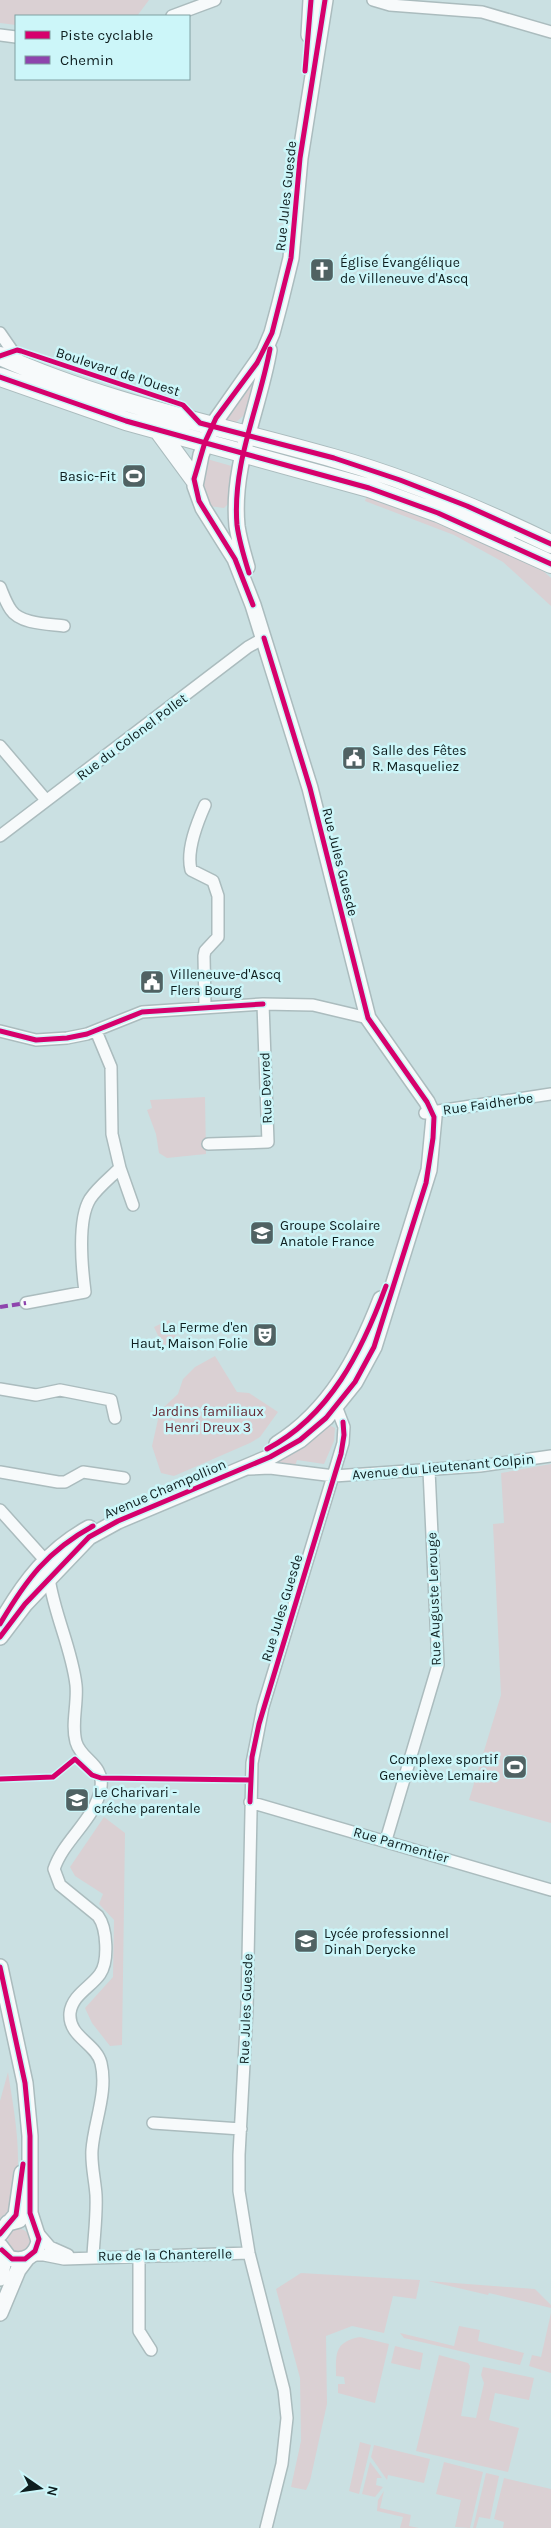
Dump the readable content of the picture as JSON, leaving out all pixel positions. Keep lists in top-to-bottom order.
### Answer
{
  "streets": {
    "main road": ["Boulevard de l'Ouest"],
    "street": [
      "Rue Jules Guesde",
      "Rue du Colonel Pollet",
      "Rue Devred",
      "Rue Faidherbe",
      "Avenue du Lieutenant Colpin",
      "Avenue Champollion",
      "Rue Auguste Lerouge",
      "Rue Parmentier",
      "Rue de la Chanterelle"
    ]
  },
  "crossings": [
    ["Rue Jules Guesde", "Boulevard de l'Ouest"],
    ["Rue Jules Guesde", "Rue du Colonel Pollet"],
    ["Rue Jules Guesde", "Rue Faidherbe"],
    ["Rue Jules Guesde", "Avenue du Lieutenant Colpin"],
    ["Rue Jules Guesde", "Avenue Champollion"],
    ["Rue Jules Guesde", "Rue Parmentier"],
    ["Rue Jules Guesde", "Rue de la Chanterelle"],
    ["Avenue du Lieutenant Colpin", "Avenue Champollion"],
    ["Avenue du Lieutenant Colpin", "Rue Auguste Lerouge"],
    ["Rue Auguste Lerouge", "Rue Parmentier"]
  ],
  "parks": ["Jardins familiaux Henri Dreux 3"],
  "places": {
    "church": ["Église Évangélique de Villeneuve d'Ascq"],
    "sports": ["Basic-Fit", "Complexe sportif Geneviève Lemaire"],
    "public building": ["Salle des Fêtes R. Masqueliez", "Villeneuve-d'Ascq Flers Bourg"],
    "school or university": ["Groupe Scolaire Anatole France", "Le Charivari - créche parentale", "Lycée professionnel Dinah Derycke"],
    "theatre": ["La Ferme d'en Haut, Maison Folie"]
  },
  "legend": ["Piste cyclable", "Chemin"],
  "north": "right"
}
